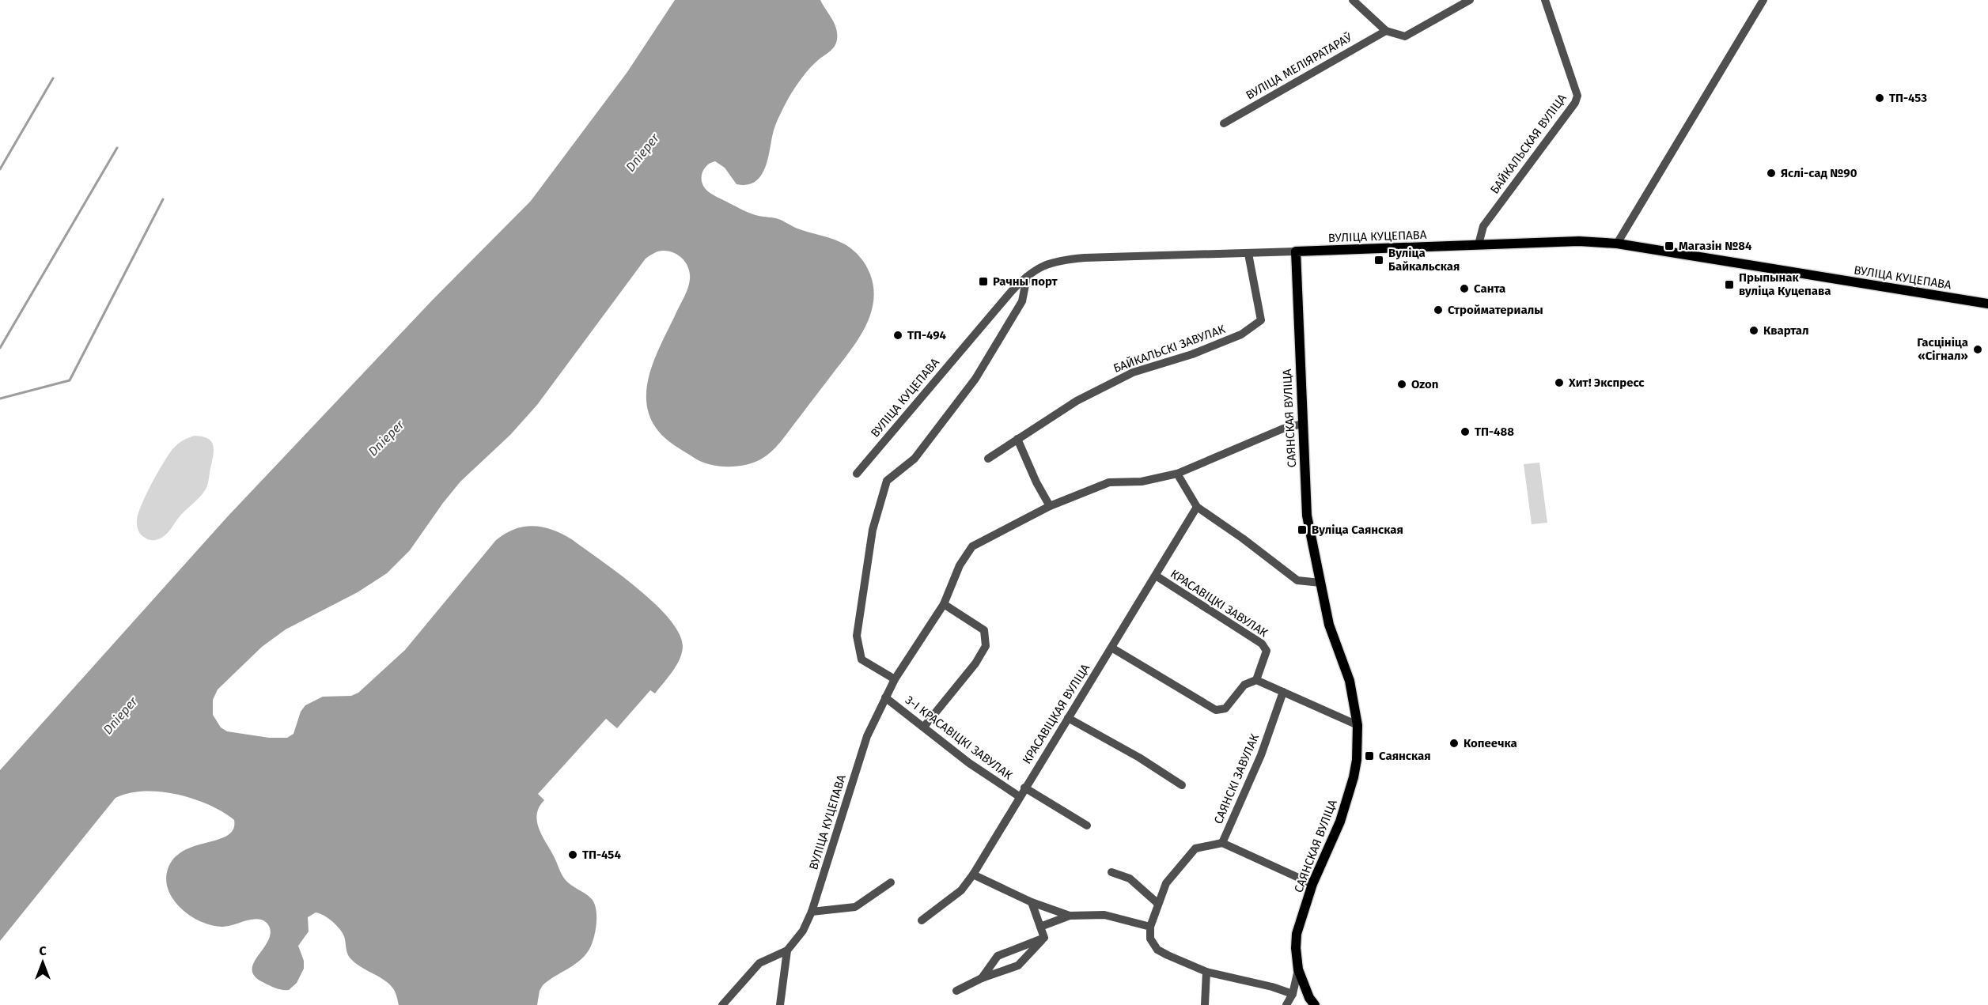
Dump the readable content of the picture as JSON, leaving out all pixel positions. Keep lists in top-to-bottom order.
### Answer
{
  "streets": {
    "main road": ["ВУЛІЦА КУЦЕПАВА", "САЯНСКАЯ ВУЛІЦА"],
    "street": [
      "ВУЛІЦА МЕЛІЯРАТАРАЎ",
      "БАЙКАЛЬСКАЯ ВУЛІЦА",
      "БАЙКАЛЬСКІ ЗАВУЛАК",
      "КРАСАВІЦКІ ЗАВУЛАК",
      "КРАСАВІЦКАЯ ВУЛІЦА",
      "3-І КРАСАВІЦКІ ЗАВУЛАК",
      "САЯНСКІ ЗАВУЛАК"
    ]
  },
  "crossings": [
    ["БАЙКАЛЬСКАЯ ВУЛІЦА", "ВУЛІЦА КУЦЕПАВА"],
    ["ВУЛІЦА КУЦЕПАВА", "БАЙКАЛЬСКІ ЗАВУЛАК"],
    ["ВУЛІЦА КУЦЕПАВА", "САЯНСКАЯ ВУЛІЦА"],
    ["ВУЛІЦА КУЦЕПАВА", "3-І КРАСАВІЦКІ ЗАВУЛАК"],
    ["КРАСАВІЦКІ ЗАВУЛАК", "КРАСАВІЦКАЯ ВУЛІЦА"],
    ["КРАСАВІЦКАЯ ВУЛІЦА", "3-І КРАСАВІЦКІ ЗАВУЛАК"]
  ],
  "water": ["Dnieper"],
  "places": {
    "other": [
      "ТП-453",
      "Яслі-сад №90",
      "Санта",
      "Стройматериалы",
      "Квартал",
      "ТП-494",
      "Гасцініца «Сігнал»",
      "Хит! Экспресс",
      "Ozon",
      "ТП-488",
      "Копеечка",
      "ТП-454"
    ],
    "transit": [
      "Магазін №84",
      "Вуліца Байкальская",
      "Рачны порт",
      "Прыпынак вуліца Куцепава",
      "Вуліца Саянская",
      "Саянская"
    ]
  },
  "north": "top"
}
